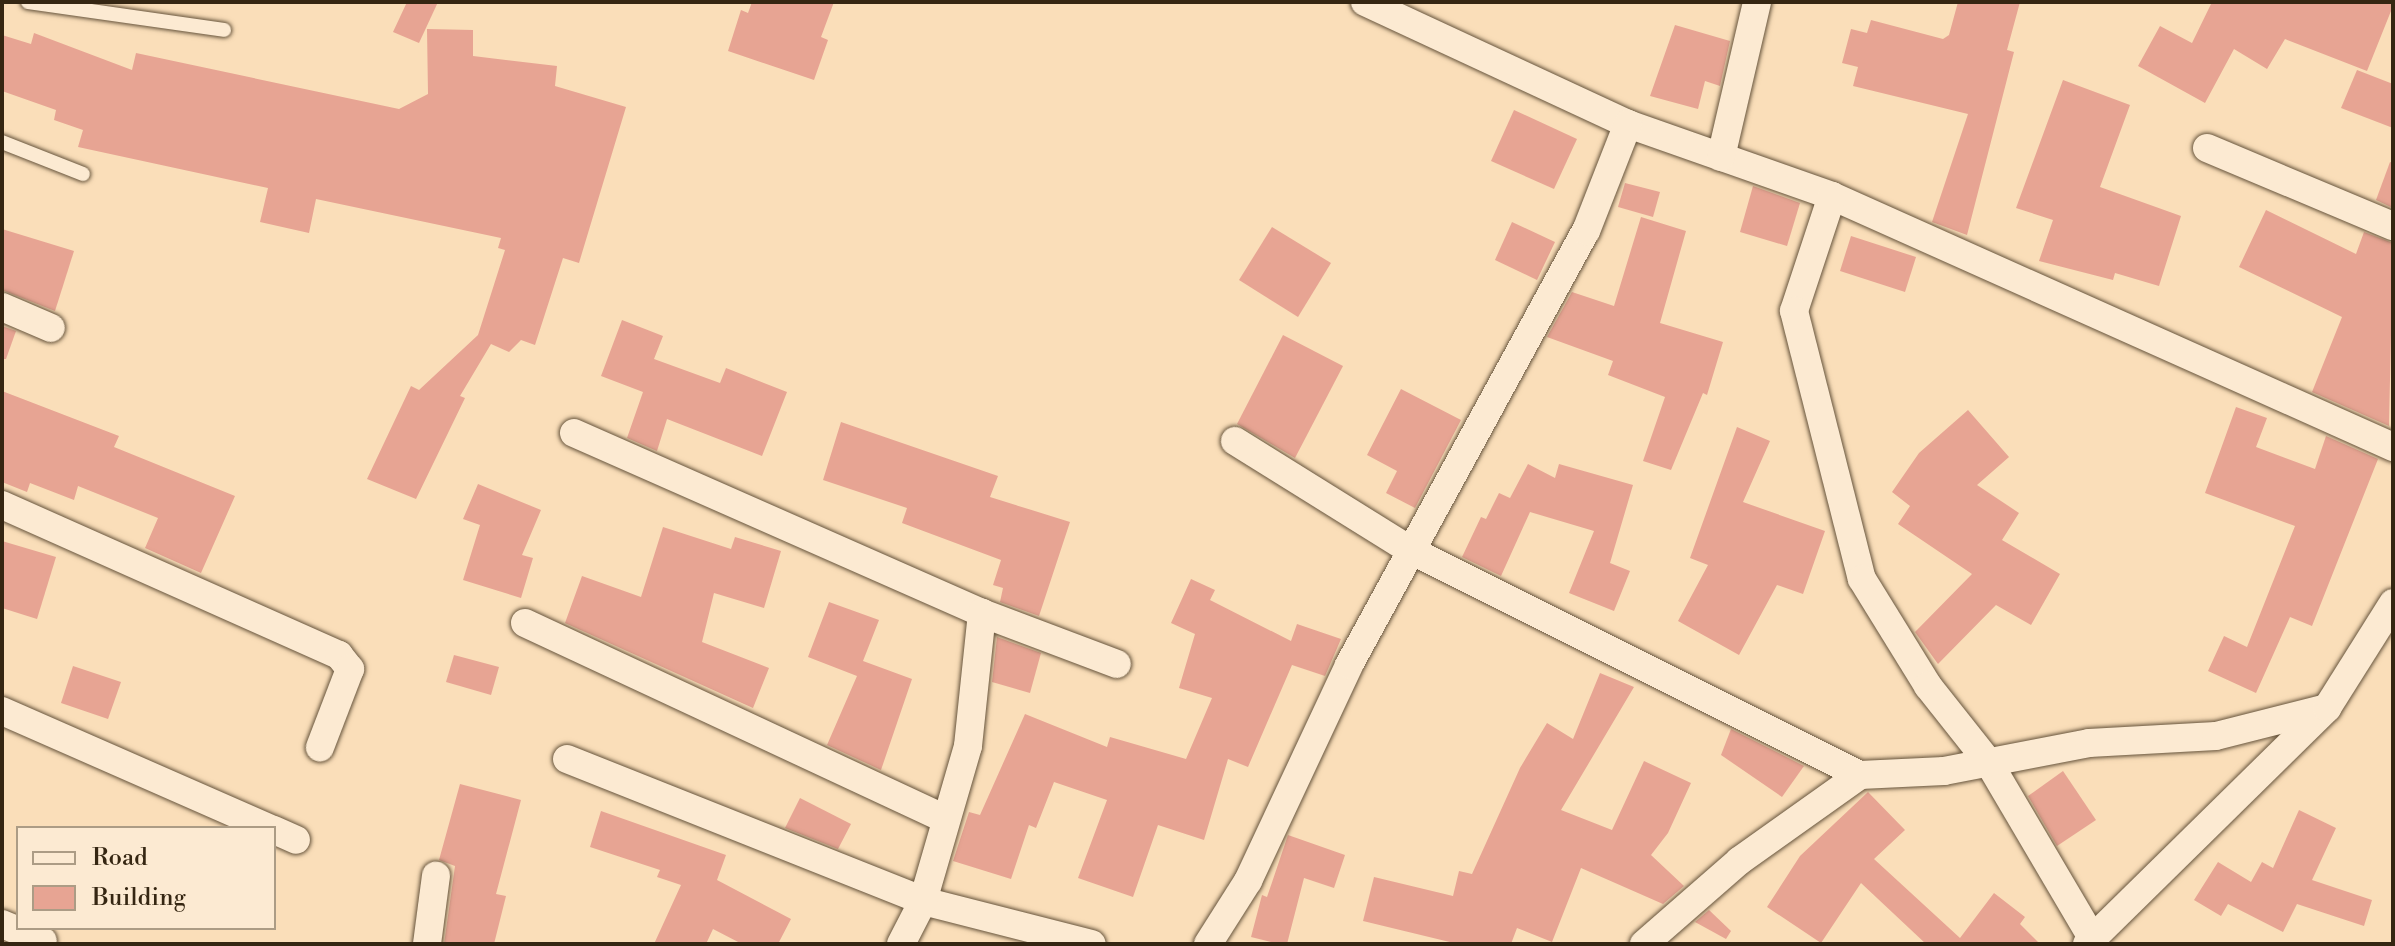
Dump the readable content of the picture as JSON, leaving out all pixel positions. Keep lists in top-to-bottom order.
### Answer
{
  "legend": ["Road", "Building"]
}
